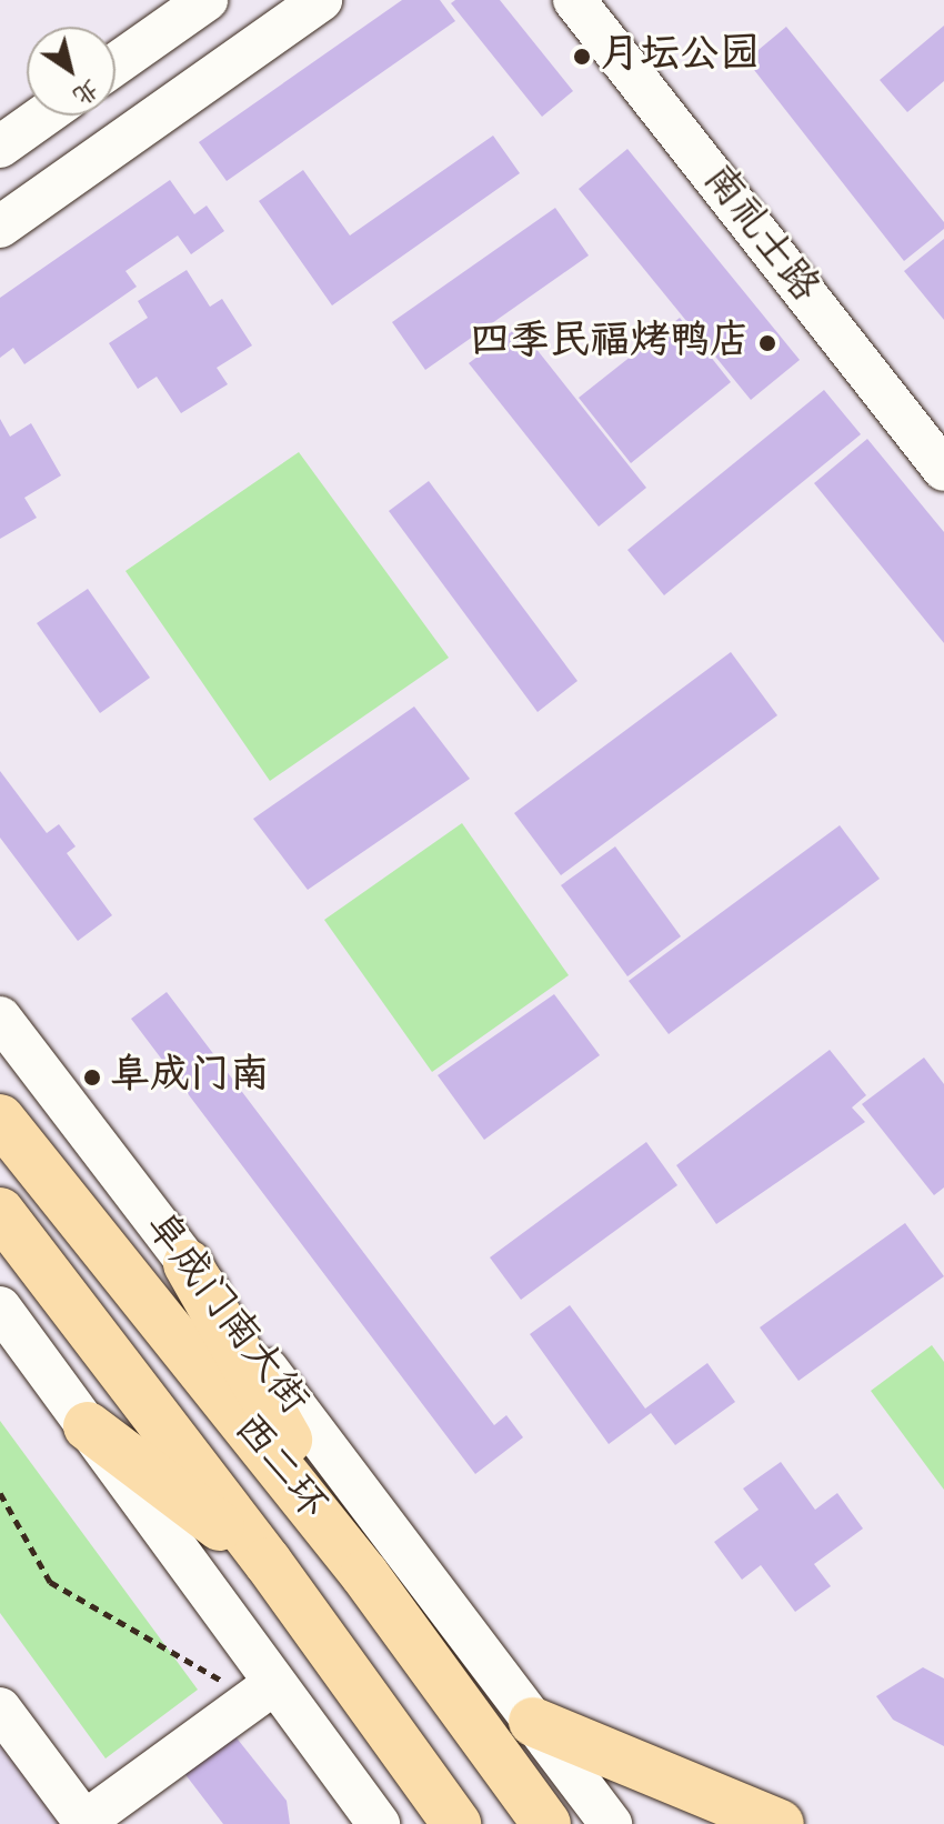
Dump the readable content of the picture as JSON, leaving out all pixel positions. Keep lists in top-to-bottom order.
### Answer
{
  "streets": {
    "highway": ["西二环"],
    "street": ["南礼士路", "阜成门南大街"]
  },
  "places": ["月坛公园", "四季民福烤鸭店", "阜成门南"],
  "north": "bottom right"
}
